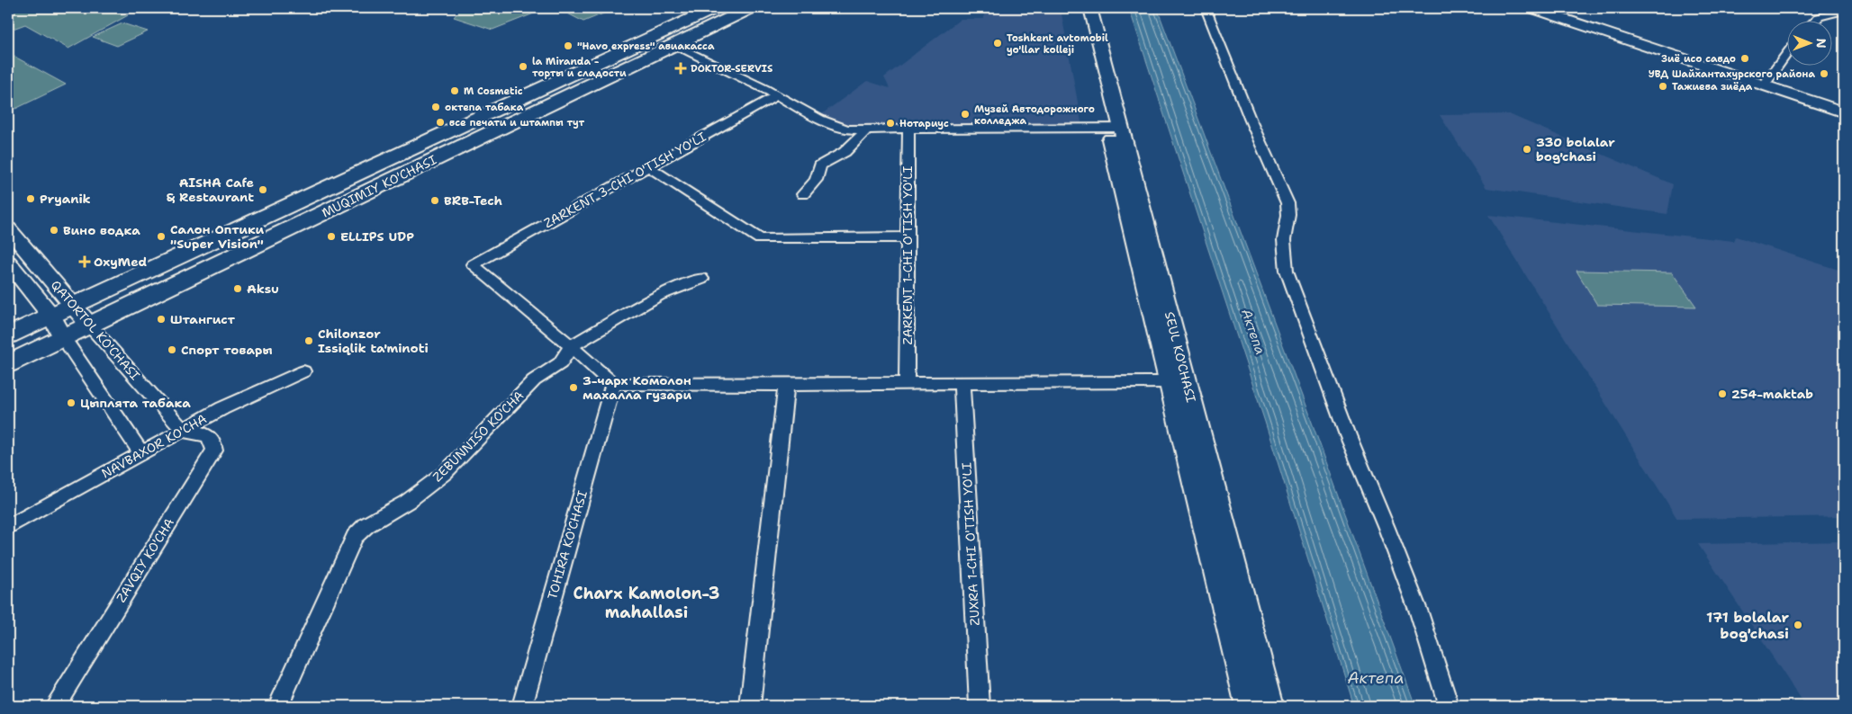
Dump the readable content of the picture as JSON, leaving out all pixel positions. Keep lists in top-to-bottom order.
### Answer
{
  "streets": {
    "main road": ["MUQIMIY KO'CHASI", "QATORTOL KO'CHASI", "SEUL KO'CHASI"],
    "street": [
      "ZARKENT 3-CHI O'TISH YO'LI",
      "ZARKENT 1-CHI O'TISH YO'LI",
      "ZEBUNNISO KO'CHA",
      "NAVBAXOR KO'CHA",
      "ZUXRA 1-CHI O'TISH YO'LI",
      "TOHIRA KO'CHASI",
      "ZAVQIY KO'CHA"
    ]
  },
  "crossings": [
    ["ZARKENT 3-CHI O'TISH YO'LI", "ZEBUNNISO KO'CHA"],
    ["MUQIMIY KO'CHASI", "QATORTOL KO'CHASI"],
    ["QATORTOL KO'CHASI", "NAVBAXOR KO'CHA"],
    ["QATORTOL KO'CHASI", "ZAVQIY KO'CHA"],
    ["NAVBAXOR KO'CHA", "ZAVQIY KO'CHA"]
  ],
  "districts": ["Charx Kamolon-3 mahallasi"],
  "water": ["Актепа"],
  "places": {
    "other": [
      "Toshkent avtomobil yo'llar kolleji",
      "\"Havo express\" авиакасса",
      "Зиё исо савдо",
      "la Miranda - торты и сладости",
      "УВД Шайхантахурского района",
      "Тажиева зиёда",
      "M Cosmetic",
      "октепа табака",
      "Музей Автодорожного колледжа",
      "все печати и штампы тут",
      "Нотариус",
      "330 bolalar bog'chasi",
      "AISHA Cafe & Restaurant",
      "Pryanik",
      "BRB-Tech",
      "Вино водка",
      "Салон Оптики \"Super Vision\"",
      "ELLIPS UDP",
      "Aksu",
      "Штангист",
      "Chilonzor Issiqlik ta'minoti",
      "Спорт товары",
      "3-чарх Комолон махалла гузари",
      "254-maktab",
      "Цыплята табака",
      "171 bolalar bog'chasi"
    ],
    "health": ["DOKTOR-SERVIS", "OxyMed"]
  },
  "north": "right"
}
